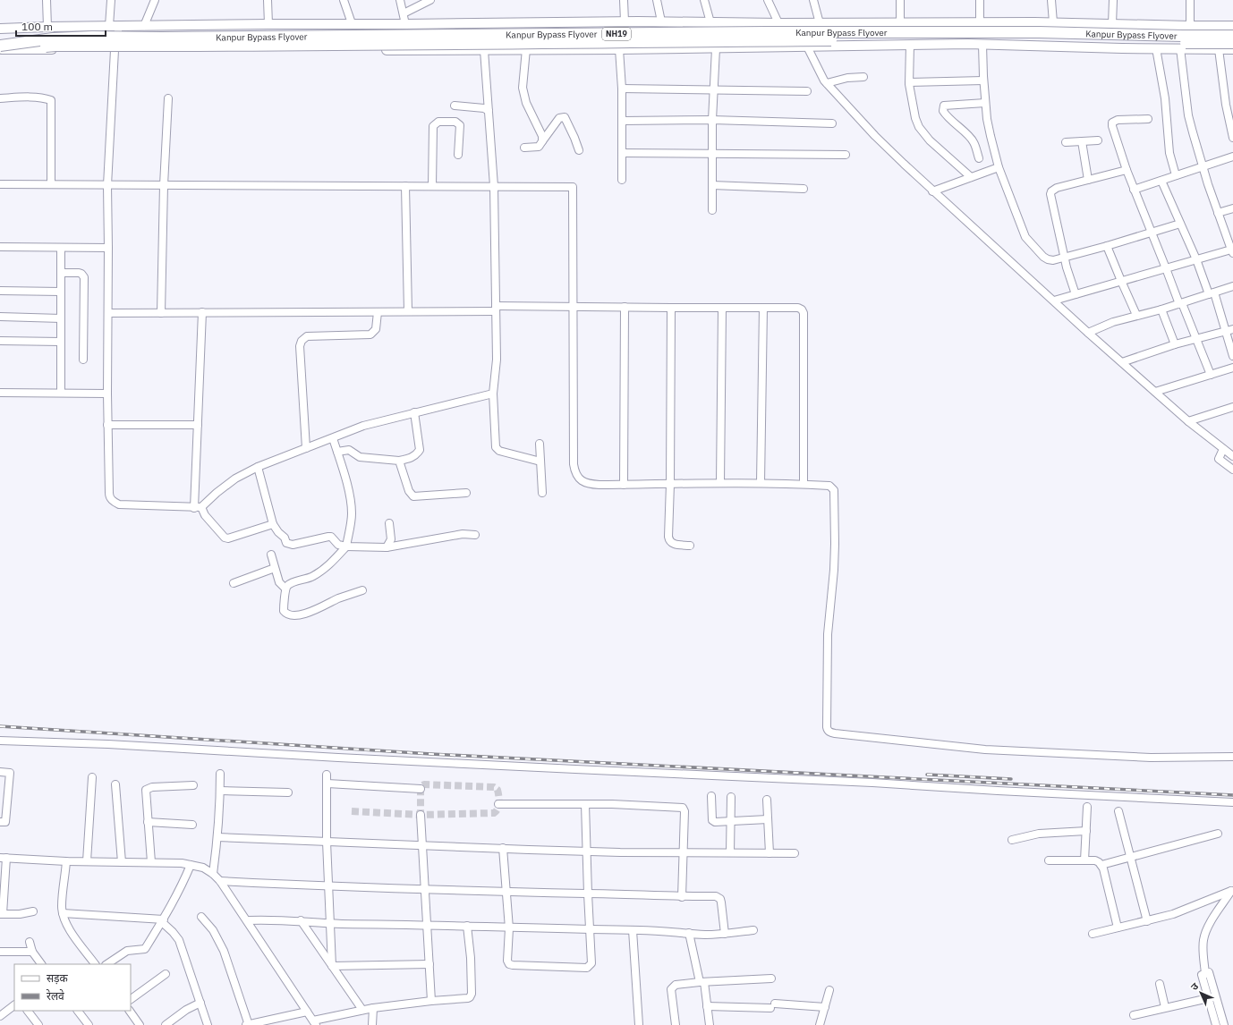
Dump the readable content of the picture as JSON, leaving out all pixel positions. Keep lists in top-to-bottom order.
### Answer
{
  "streets": {
    "highway": ["Kanpur Bypass Flyover", "NH19"]
  },
  "legend": ["सड़क", "रेलवे"],
  "scale_bar": "100 m",
  "north": "top left"
}
